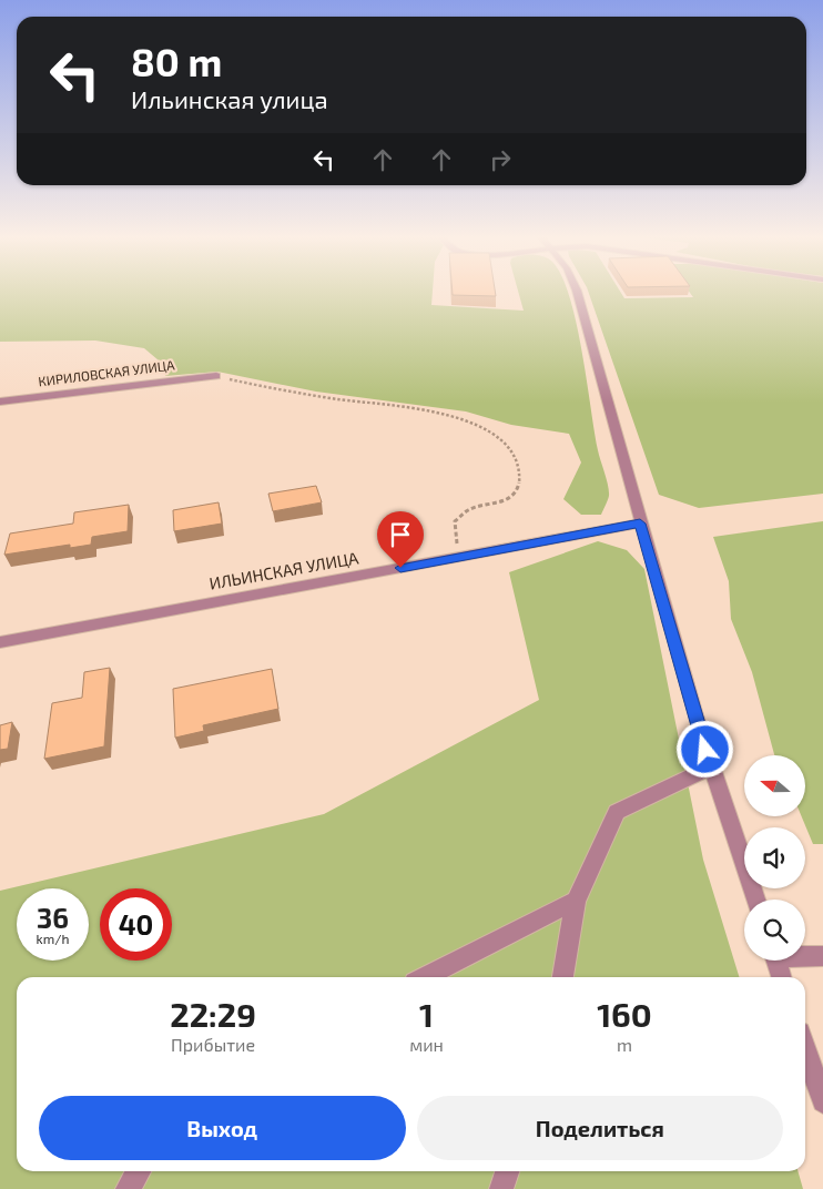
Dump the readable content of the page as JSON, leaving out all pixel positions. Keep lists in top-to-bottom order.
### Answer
{
  "streets": {
    "street": ["КИРИЛОВСКАЯ УЛИЦА", "ИЛЬИНСКАЯ УЛИЦА"]
  },
  "north": "left",
  "page": {
    "turn": ["80 m", "Ильинская улица"],
    "speed": "36 km/h",
    "limit": "40",
    "eta": [
      "22:29",
      "Прибытие",
      "1",
      "мин",
      "160",
      "m"
    ],
    "buttons": ["Выход", "Поделиться"]
  }
}
